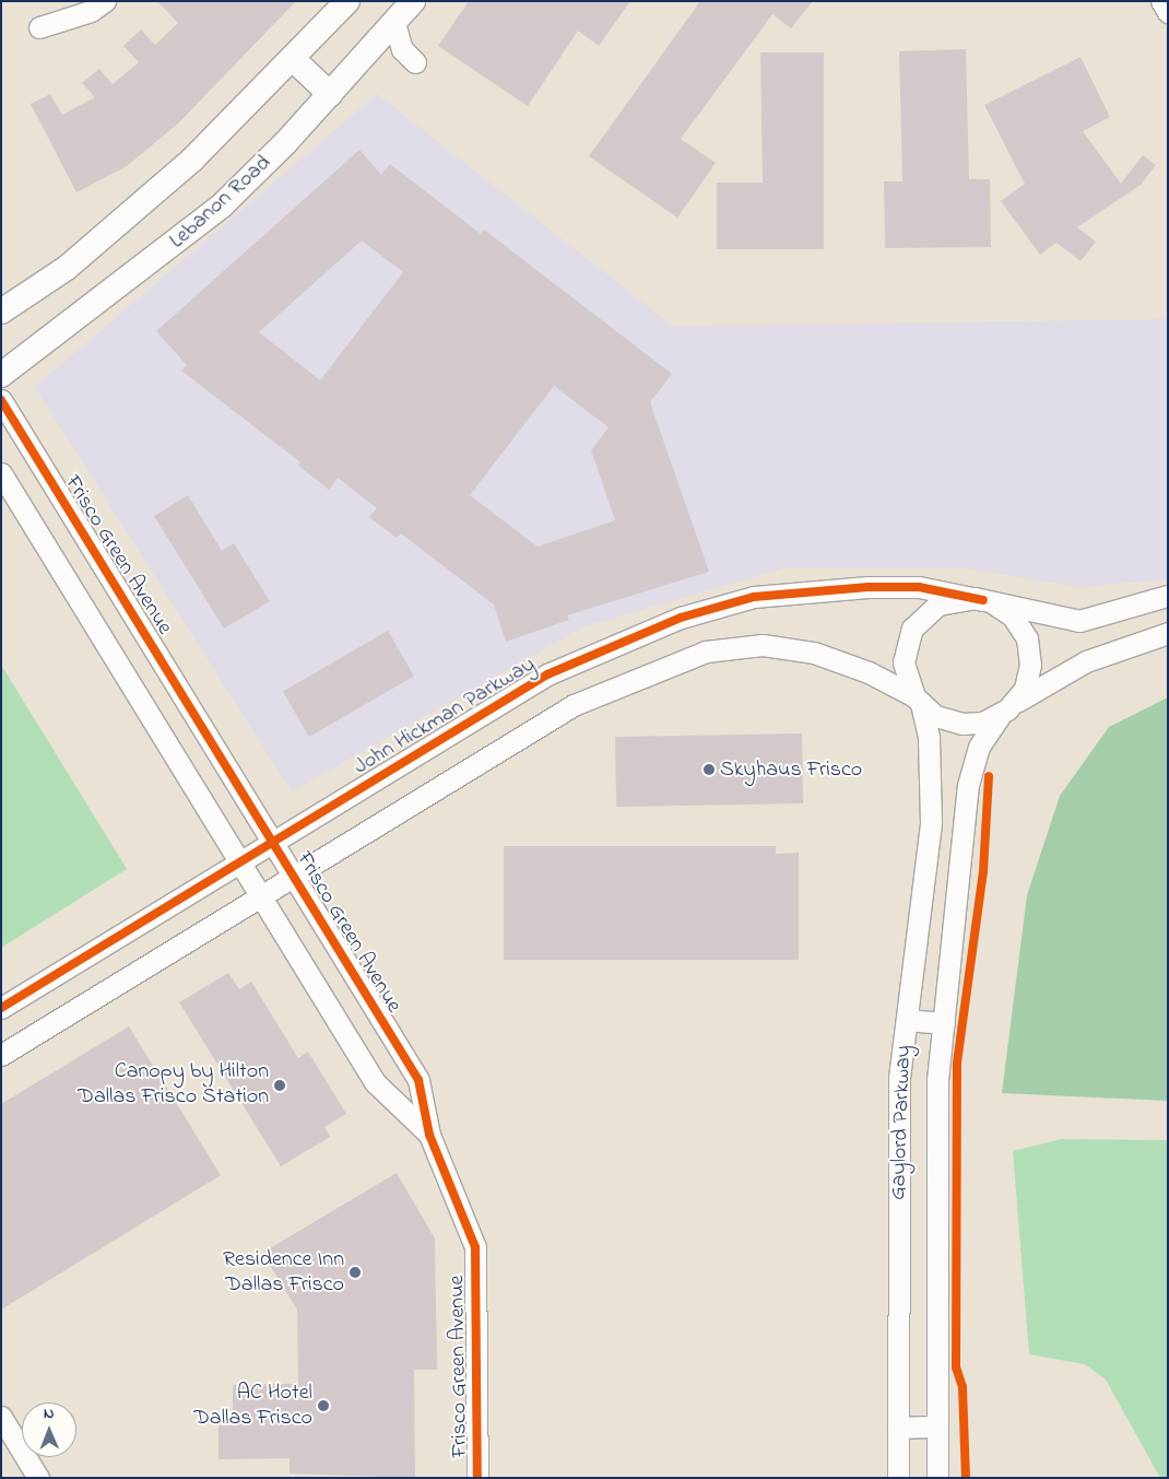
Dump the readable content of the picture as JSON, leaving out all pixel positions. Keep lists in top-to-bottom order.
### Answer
{
  "streets": {
    "main road": ["Lebanon Road"],
    "street": ["Frisco Green Avenue", "John Hickman Parkway", "Gaylord Parkway"]
  },
  "crossings": [
    ["Frisco Green Avenue", "John Hickman Parkway"],
    ["John Hickman Parkway", "Gaylord Parkway"]
  ],
  "places": [
    "Skyhaus Frisco",
    "Canopy by Hilton Dallas Frisco Station",
    "Residence Inn Dallas Frisco",
    "AC Hotel Dallas Frisco"
  ],
  "north": "top"
}
